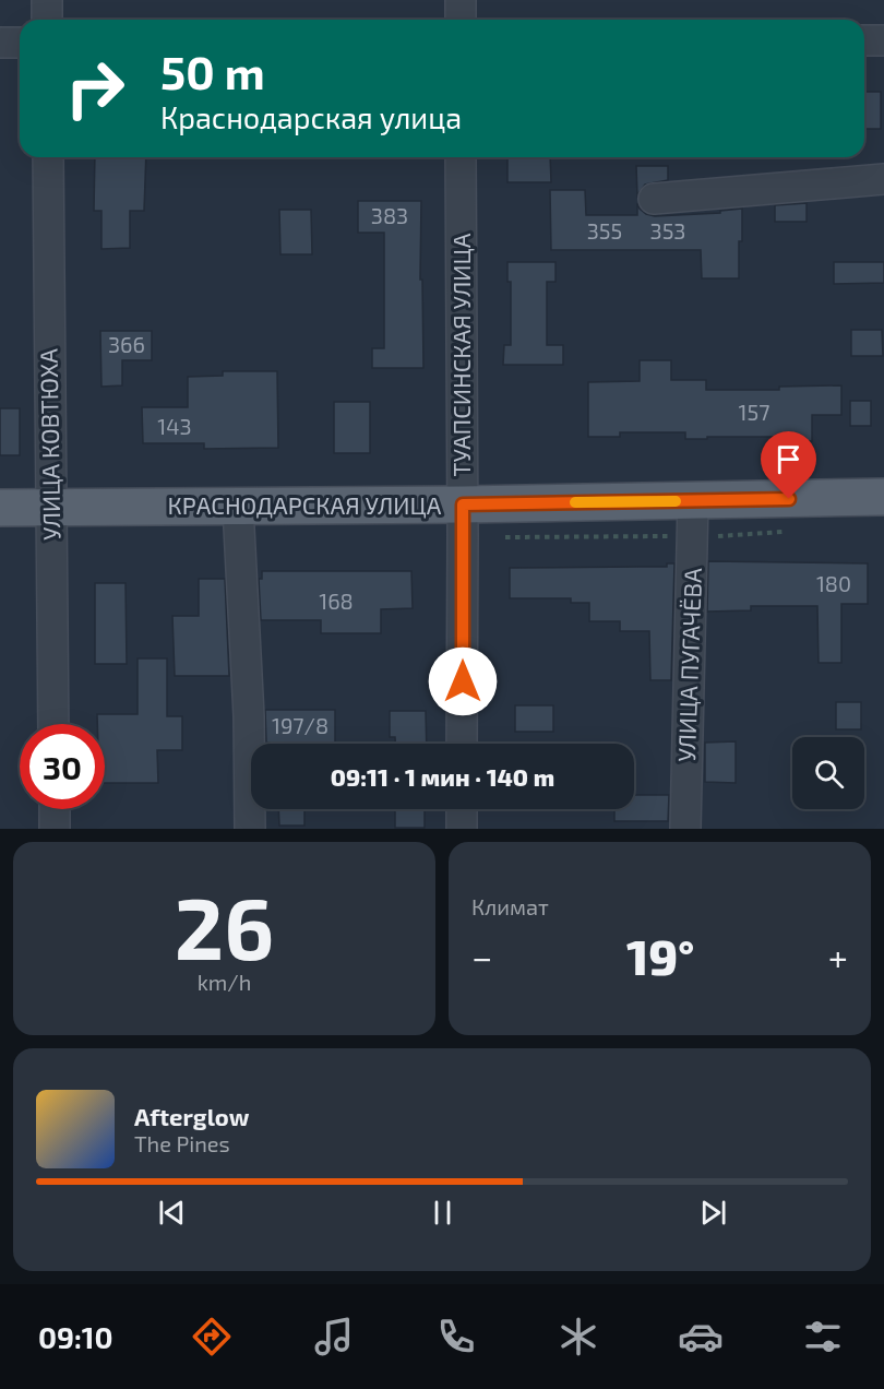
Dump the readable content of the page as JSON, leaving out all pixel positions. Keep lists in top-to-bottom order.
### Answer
{
  "streets": {
    "main road": ["КРАСНОДАРСКАЯ УЛИЦА"],
    "street": ["ТУАПСИНСКАЯ УЛИЦА", "УЛИЦА КОВТЮХА", "УЛИЦА ПУГАЧЁВА"]
  },
  "crossings": [
    ["ТУАПСИНСКАЯ УЛИЦА", "КРАСНОДАРСКАЯ УЛИЦА"],
    ["УЛИЦА КОВТЮХА", "КРАСНОДАРСКАЯ УЛИЦА"],
    ["КРАСНОДАРСКАЯ УЛИЦА", "УЛИЦА ПУГАЧЁВА"]
  ],
  "house_numbers": [
    "383",
    "355",
    "353",
    "366",
    "157",
    "143",
    "180",
    "168",
    "197/8"
  ],
  "page": {
    "turn": ["50 m", "Краснодарская улица"],
    "limit": "30",
    "trip": "09:11 · 1 мин · 140 m",
    "tile": [
      ["26", "km/h"],
      "Климат"
    ],
    "heat": ["−", "19°", "+"],
    "song": ["Afterglow", "The Pines"],
    "tabs": "09:10"
  }
}
